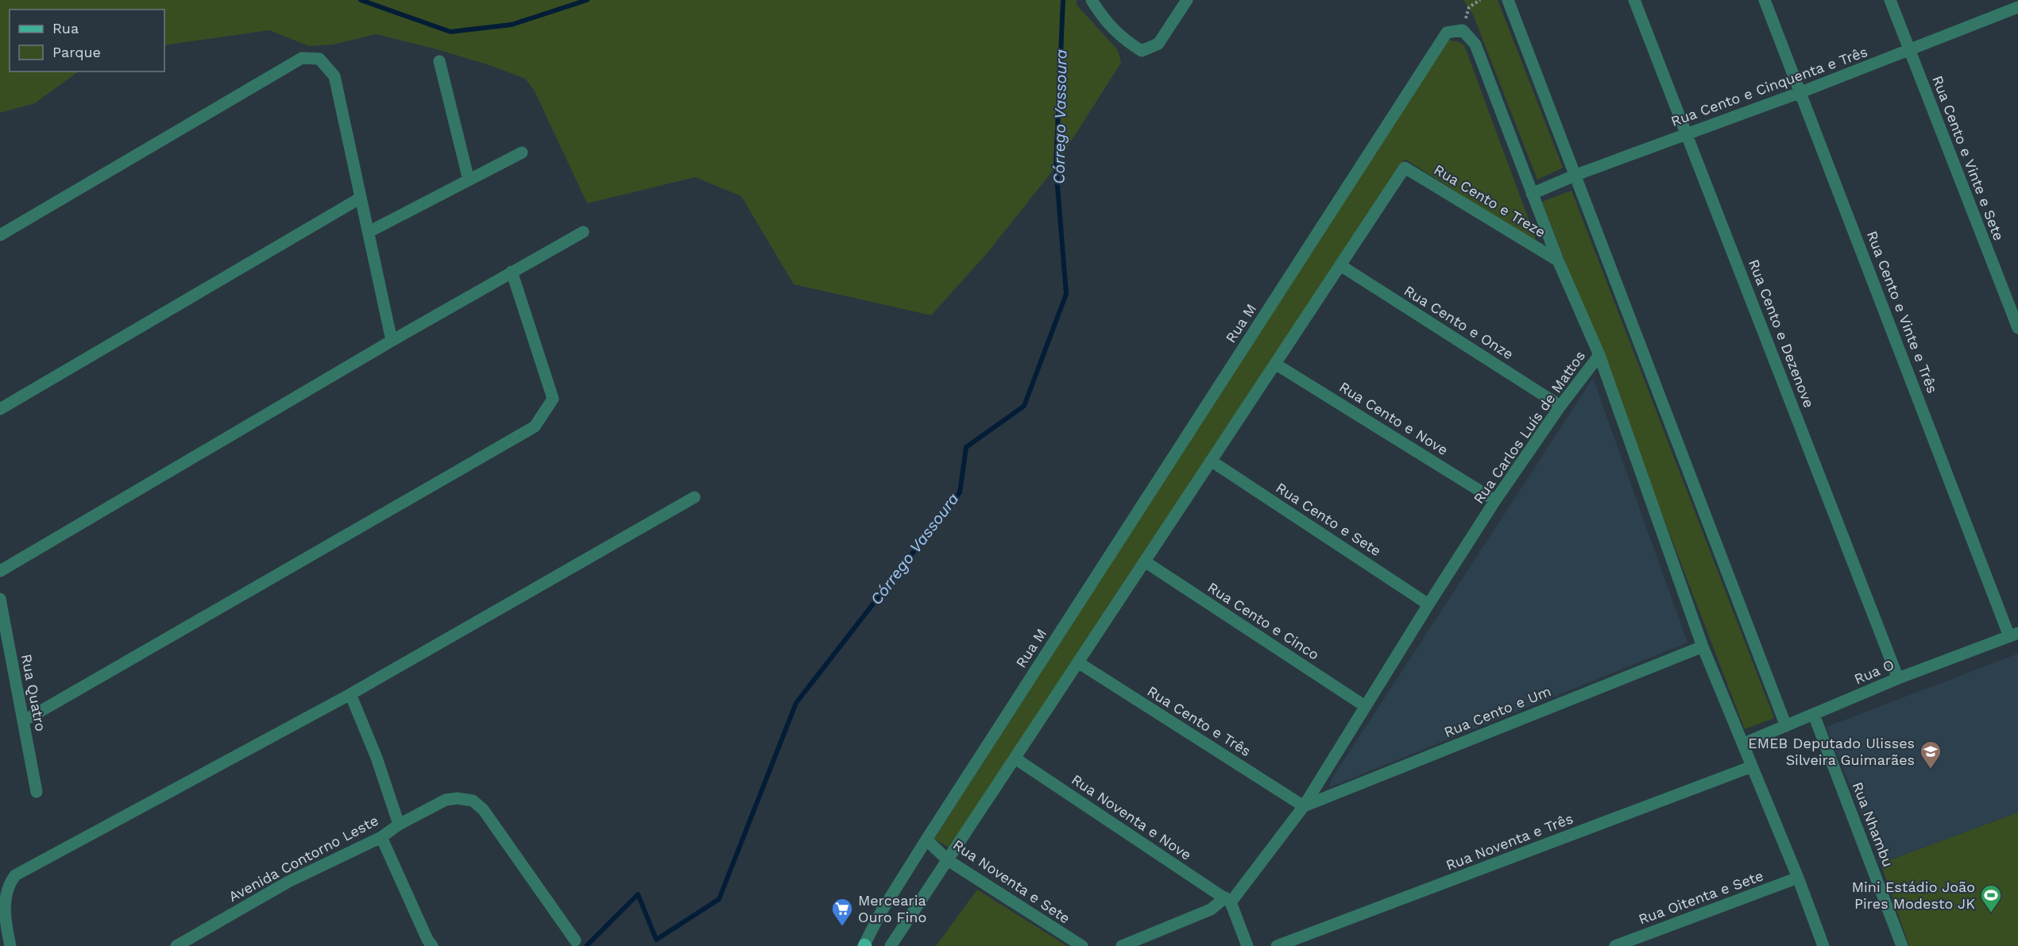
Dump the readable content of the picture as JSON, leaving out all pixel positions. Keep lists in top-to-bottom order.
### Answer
{
  "streets": {
    "street": [
      "Rua Cento e Cinquenta e Três",
      "Rua Cento e Vinte e Sete",
      "Rua Cento e Treze",
      "Rua Cento e Vinte e Três",
      "Rua Cento e Onze",
      "Rua M",
      "Rua Cento e Dezenove",
      "Rua Cento e Nove",
      "Rua Carlos Luís de Mattos",
      "Rua Cento e Sete",
      "Rua Cento e Cinco",
      "Rua O",
      "Rua Quatro",
      "Rua Cento e Um",
      "Rua Cento e Três",
      "Rua Noventa e Nove",
      "Rua Nhambu",
      "Rua Noventa e Três",
      "Avenida Contorno Leste",
      "Rua Noventa e Sete",
      "Rua Oitenta e Sete"
    ]
  },
  "crossings": [
    ["Rua Cento e Cinquenta e Três", "Rua Cento e Vinte e Sete"],
    ["Rua Cento e Cinquenta e Três", "Rua Cento e Vinte e Três"],
    ["Rua Cento e Cinquenta e Três", "Rua Cento e Dezenove"],
    ["Rua Cento e Treze", "Rua Cento e Onze"],
    ["Rua Cento e Vinte e Três", "Rua O"],
    ["Rua Cento e Onze", "Rua Carlos Luís de Mattos"],
    ["Rua M", "Rua Noventa e Sete"],
    ["Rua Cento e Dezenove", "Rua O"],
    ["Rua Cento e Nove", "Rua Carlos Luís de Mattos"],
    ["Rua Carlos Luís de Mattos", "Rua Cento e Sete"],
    ["Rua Carlos Luís de Mattos", "Rua Cento e Cinco"],
    ["Rua Carlos Luís de Mattos", "Rua O"],
    ["Rua Carlos Luís de Mattos", "Rua Cento e Um"],
    ["Rua Carlos Luís de Mattos", "Rua Cento e Três"],
    ["Rua Carlos Luís de Mattos", "Rua Noventa e Nove"],
    ["Rua Carlos Luís de Mattos", "Rua Noventa e Três"],
    ["Rua Carlos Luís de Mattos", "Rua Oitenta e Sete"],
    ["Rua O", "Rua Nhambu"],
    ["Rua Cento e Um", "Rua Cento e Três"]
  ],
  "water": ["Córrego Vassoura"],
  "places": {
    "school or university": ["EMEB Deputado Ulisses Silveira Guimarães"],
    "sports": ["Mini Estádio João Pires Modesto JK"],
    "supermarket": ["Mercearia Ouro Fino"]
  },
  "legend": ["Rua", "Parque"]
}
